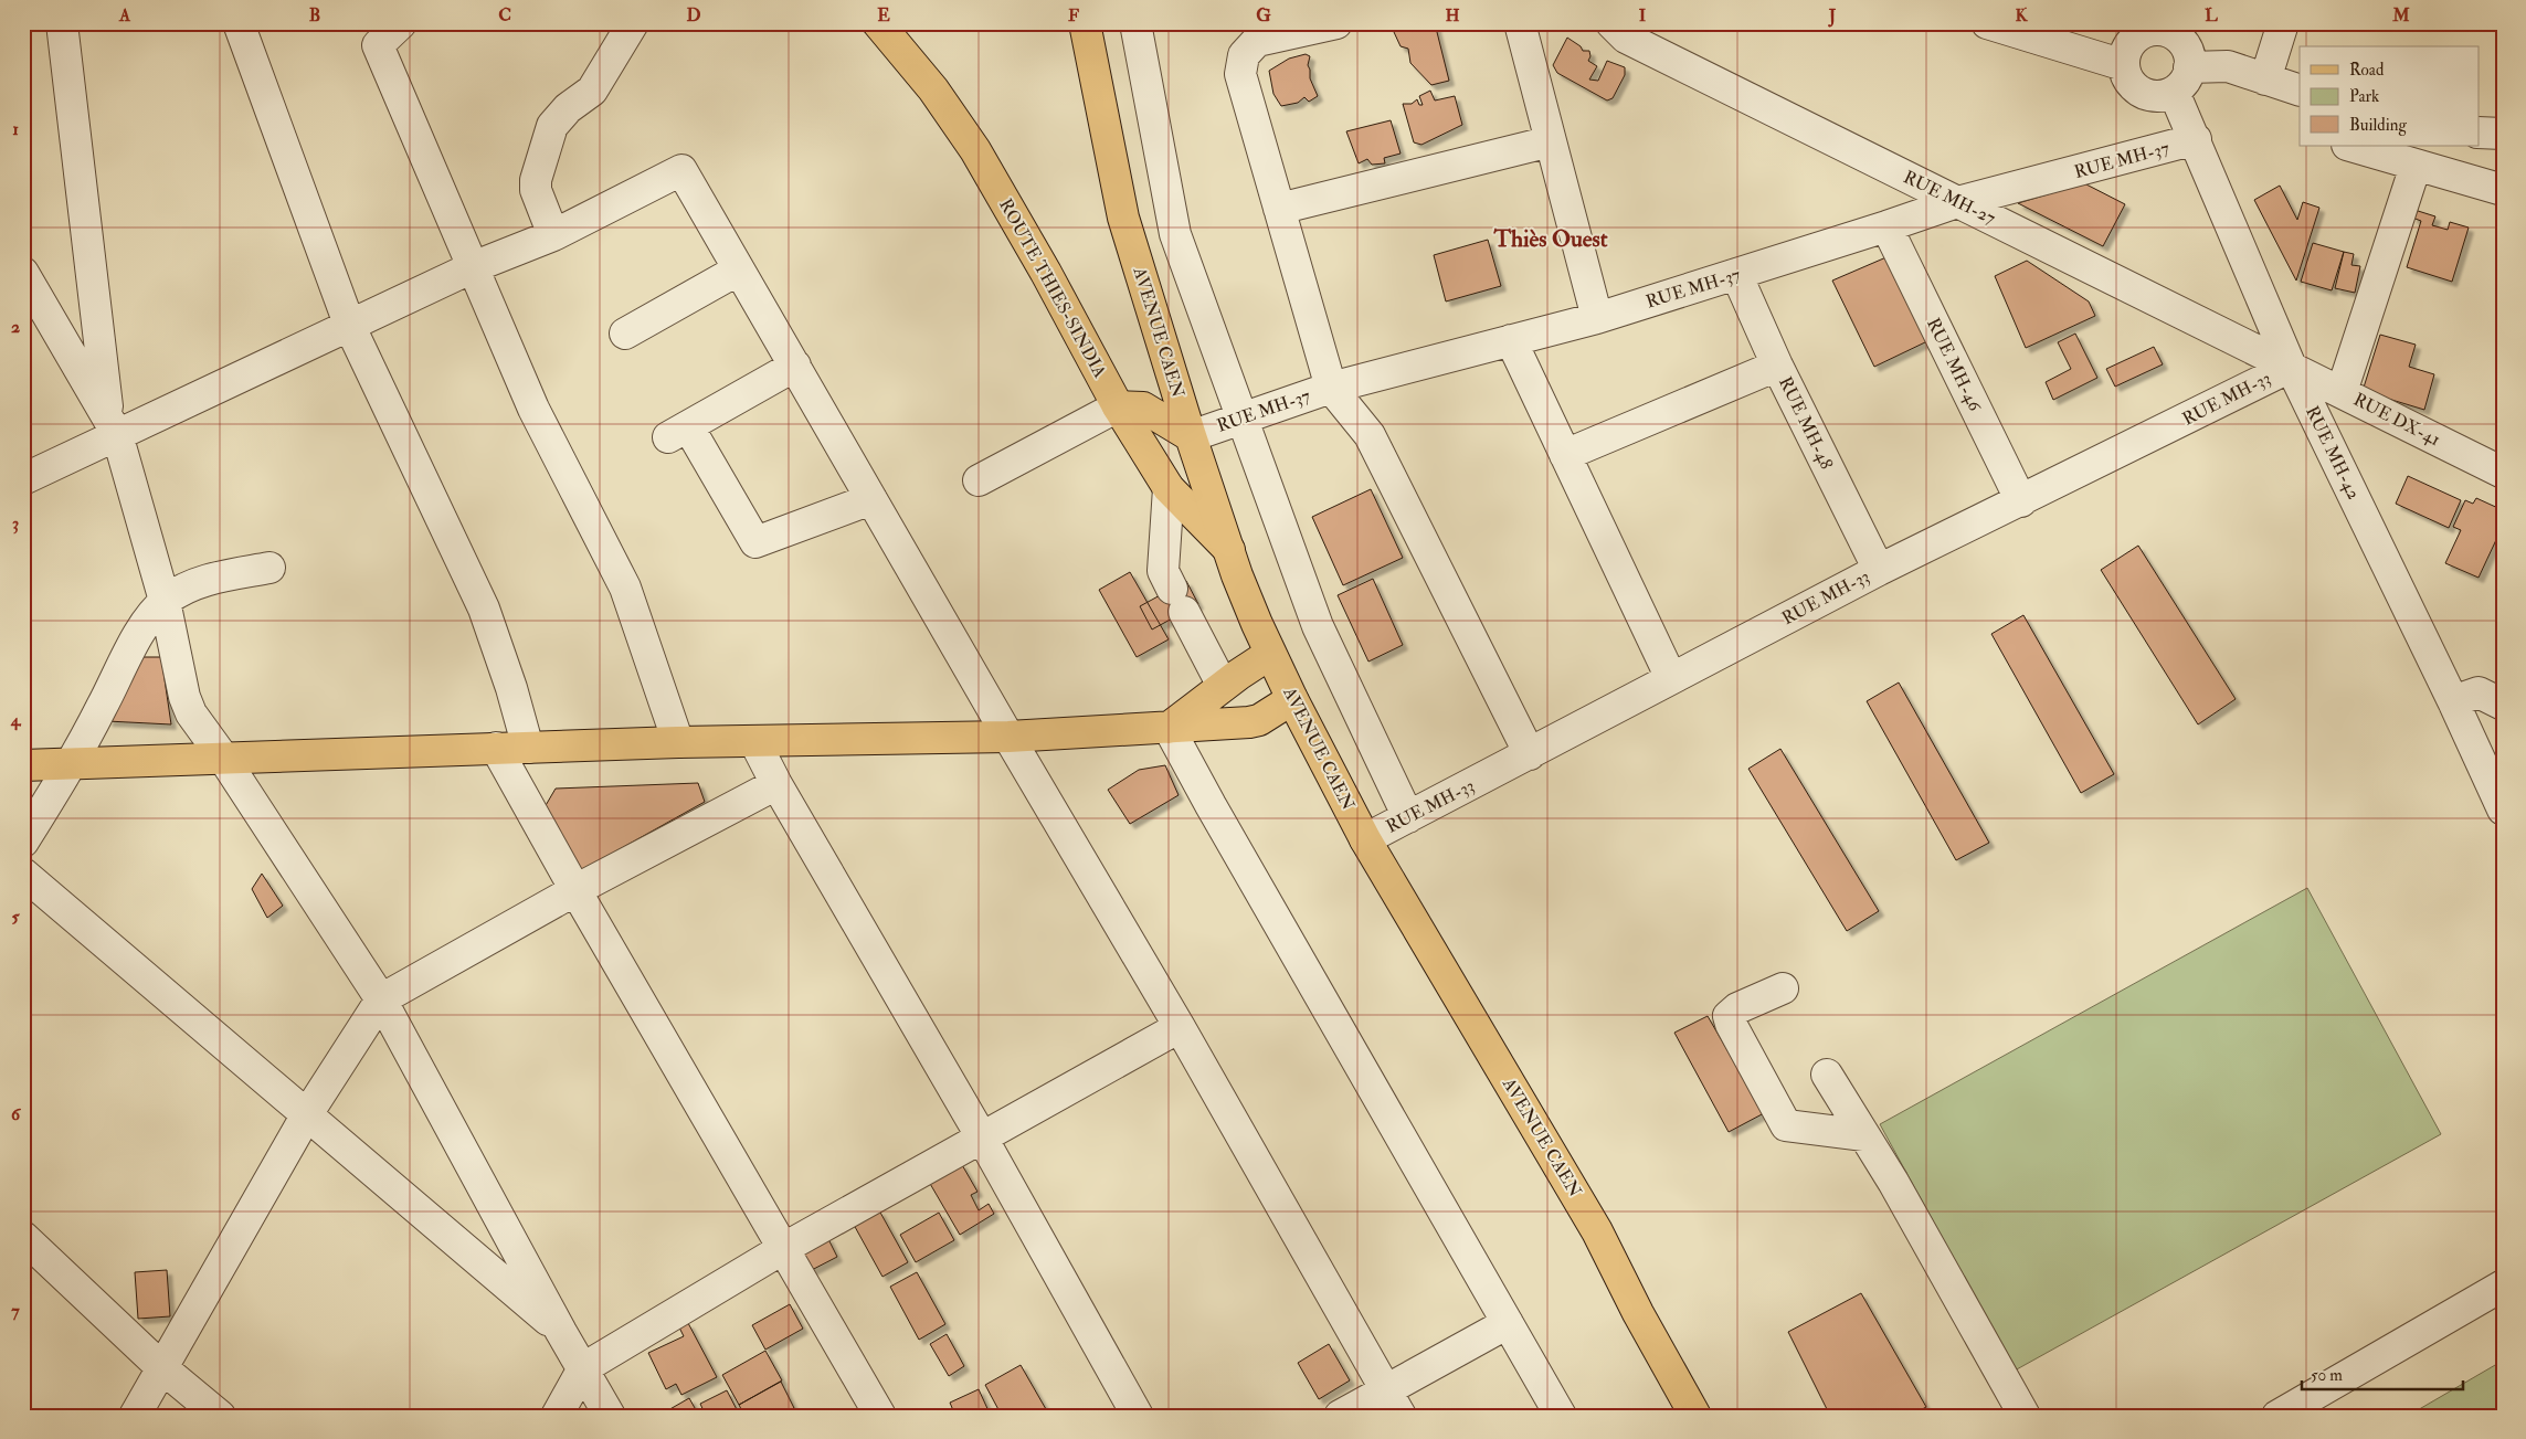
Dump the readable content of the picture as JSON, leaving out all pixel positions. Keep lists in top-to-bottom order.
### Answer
{
  "streets": {
    "main road": ["ROUTE THIES-SINDIA", "AVENUE CAEN"],
    "street": [
      "RUE MH-37",
      "RUE MH-27",
      "RUE MH-46",
      "RUE MH-33",
      "RUE DX-41",
      "RUE MH-48",
      "RUE MH-42"
    ]
  },
  "crossings": [
    ["RUE MH-37", "RUE MH-27"],
    ["RUE MH-37", "AVENUE CAEN"],
    ["RUE MH-37", "RUE MH-46"],
    ["RUE MH-37", "RUE MH-48"],
    ["RUE MH-37", "RUE MH-42"],
    ["RUE MH-27", "RUE MH-33"],
    ["RUE MH-27", "RUE DX-41"],
    ["RUE MH-27", "RUE MH-42"],
    ["ROUTE THIES-SINDIA", "AVENUE CAEN"],
    ["AVENUE CAEN", "RUE MH-33"],
    ["RUE MH-46", "RUE MH-33"],
    ["RUE MH-33", "RUE DX-41"],
    ["RUE MH-33", "RUE MH-48"],
    ["RUE MH-33", "RUE MH-42"],
    ["RUE DX-41", "RUE MH-42"]
  ],
  "districts": ["Thiès Ouest"],
  "legend": ["Road", "Park", "Building"],
  "scale_bar": "50 m",
  "grid": {
    "columns": [
      "A",
      "B",
      "C",
      "D",
      "E",
      "F",
      "G",
      "H",
      "I",
      "J",
      "K",
      "L",
      "M"
    ],
    "rows": [
      "1",
      "2",
      "3",
      "4",
      "5",
      "6",
      "7"
    ]
  }
}
